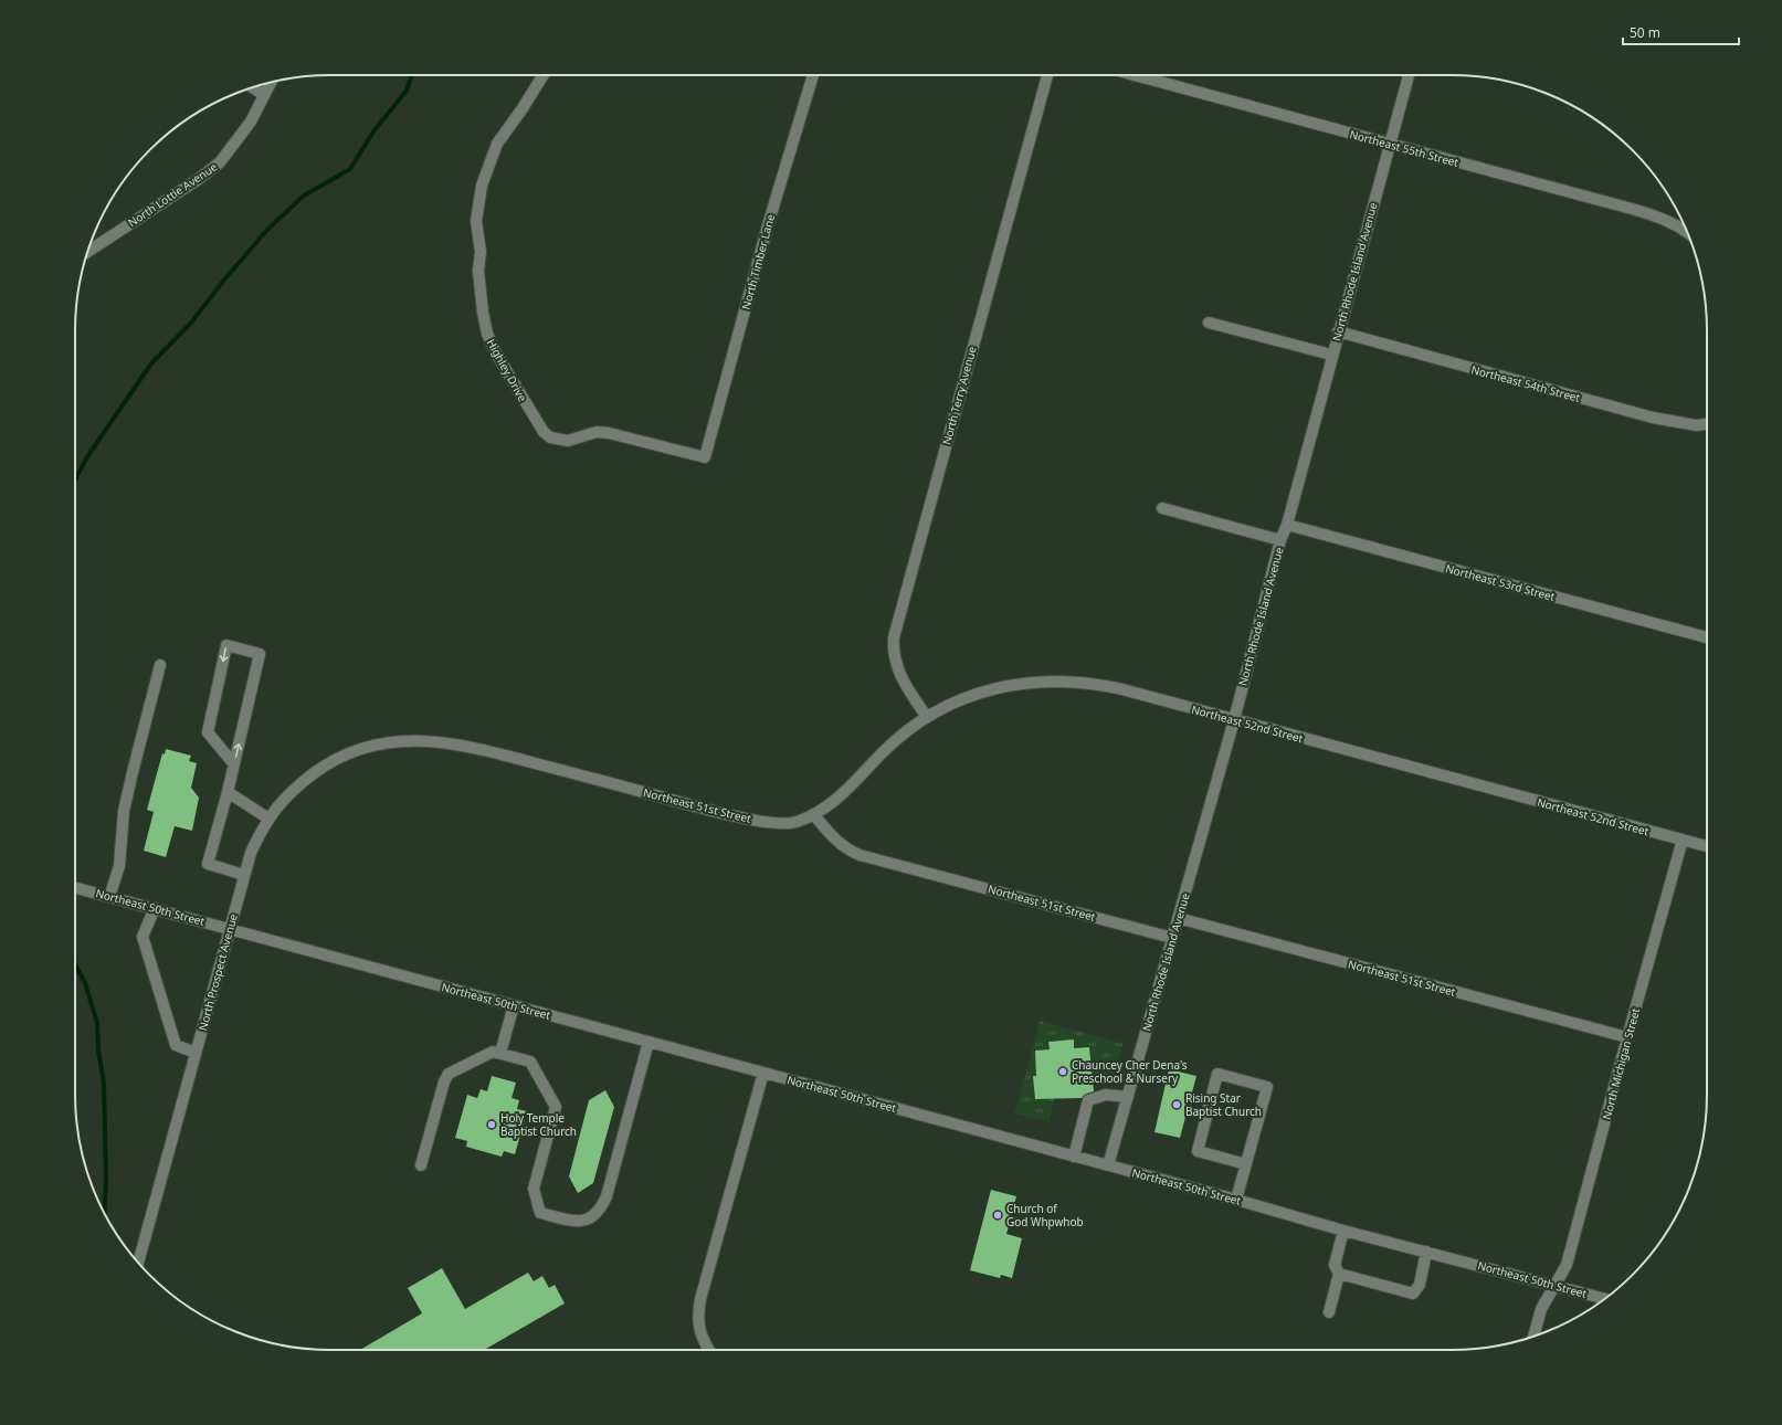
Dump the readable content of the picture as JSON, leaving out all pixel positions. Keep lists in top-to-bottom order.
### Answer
{
  "streets": {
    "street": [
      "Northeast 55th Street",
      "North Lottie Avenue",
      "North Timber Lane",
      "North Rhode Island Avenue",
      "Highley Drive",
      "Northeast 54th Street",
      "North Terry Avenue",
      "Northeast 53rd Street",
      "Northeast 52nd Street",
      "Northeast 51st Street",
      "Northeast 50th Street",
      "North Prospect Avenue",
      "North Michigan Street"
    ]
  },
  "crossings": [
    ["Northeast 55th Street", "North Rhode Island Avenue"],
    ["North Timber Lane", "Highley Drive"],
    ["North Rhode Island Avenue", "Northeast 54th Street"],
    ["North Rhode Island Avenue", "Northeast 53rd Street"],
    ["North Rhode Island Avenue", "Northeast 52nd Street"],
    ["North Rhode Island Avenue", "Northeast 51st Street"],
    ["North Rhode Island Avenue", "Northeast 50th Street"],
    ["North Terry Avenue", "Northeast 52nd Street"],
    ["Northeast 52nd Street", "Northeast 51st Street"],
    ["Northeast 52nd Street", "North Michigan Street"],
    ["Northeast 51st Street", "North Prospect Avenue"],
    ["Northeast 51st Street", "North Michigan Street"],
    ["Northeast 50th Street", "North Prospect Avenue"],
    ["Northeast 50th Street", "North Michigan Street"]
  ],
  "places": [
    "Chauncey Cher Dena's Preschool & Nursery",
    "Rising Star Baptist Church",
    "Holy Temple Baptist Church",
    "Church of God Whpwhob"
  ],
  "scale_bar": "50 m"
}
